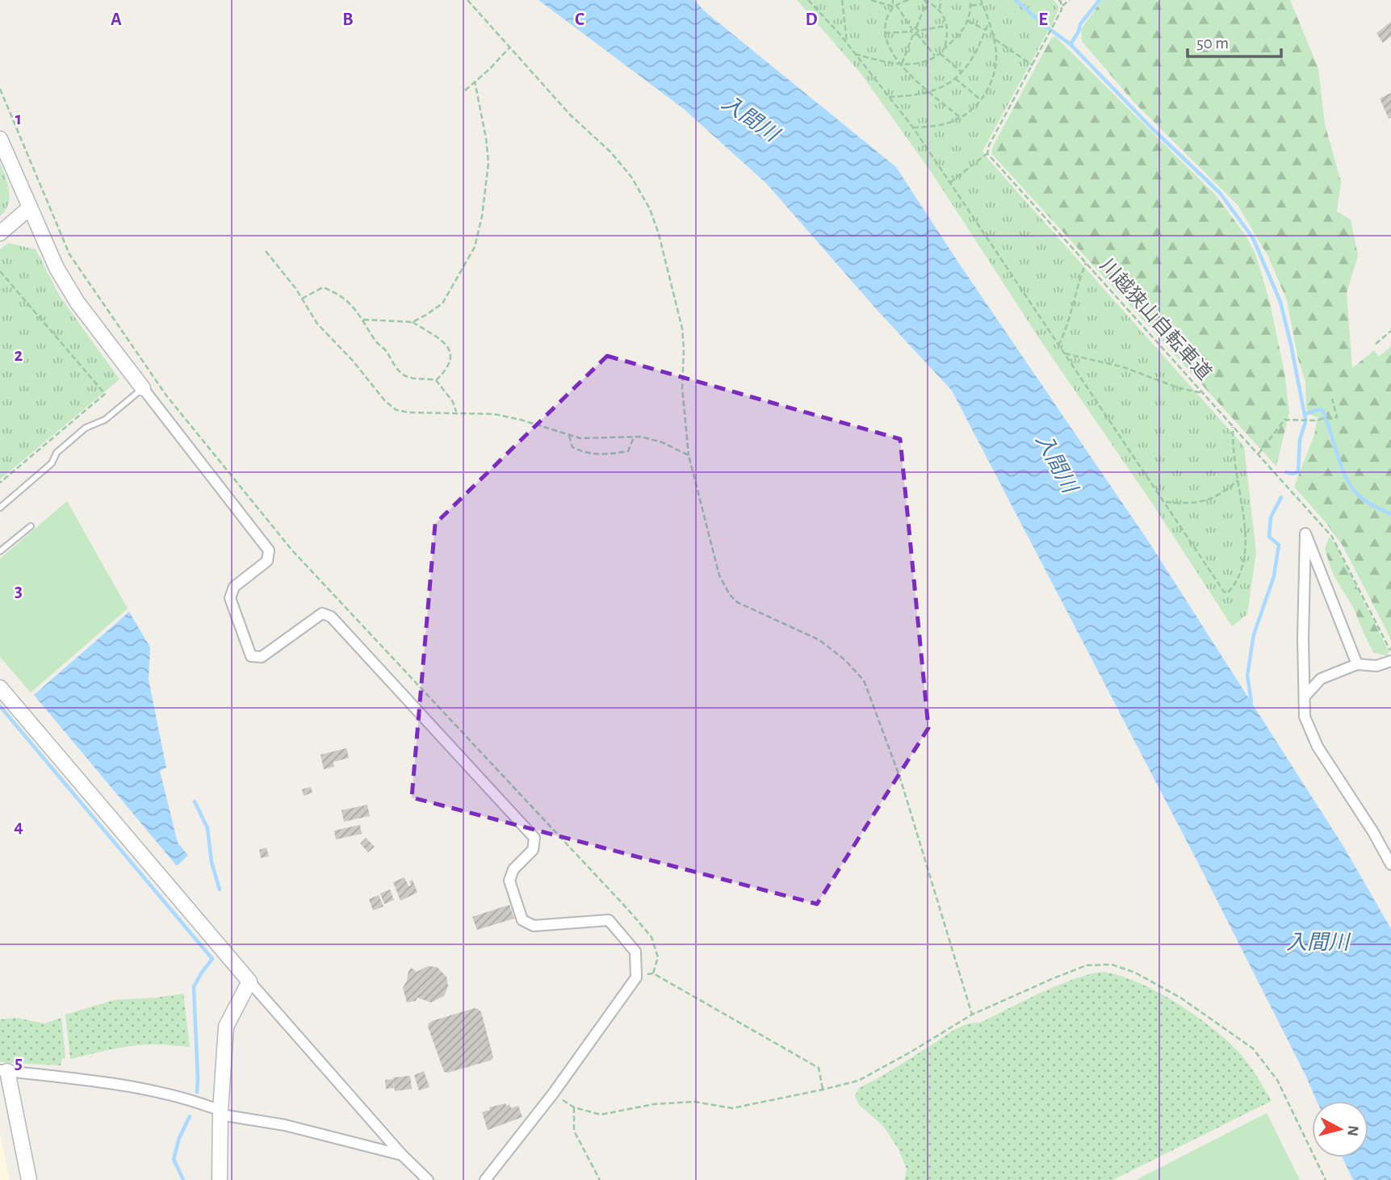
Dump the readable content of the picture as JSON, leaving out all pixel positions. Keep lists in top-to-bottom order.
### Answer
{
  "streets": {
    "path": ["川越狭山自転車道"]
  },
  "water": ["入間川"],
  "scale_bar": "50 m",
  "north": "right",
  "grid": {
    "columns": [
      "A",
      "B",
      "C",
      "D",
      "E"
    ],
    "rows": [
      "1",
      "2",
      "3",
      "4",
      "5"
    ]
  }
}
